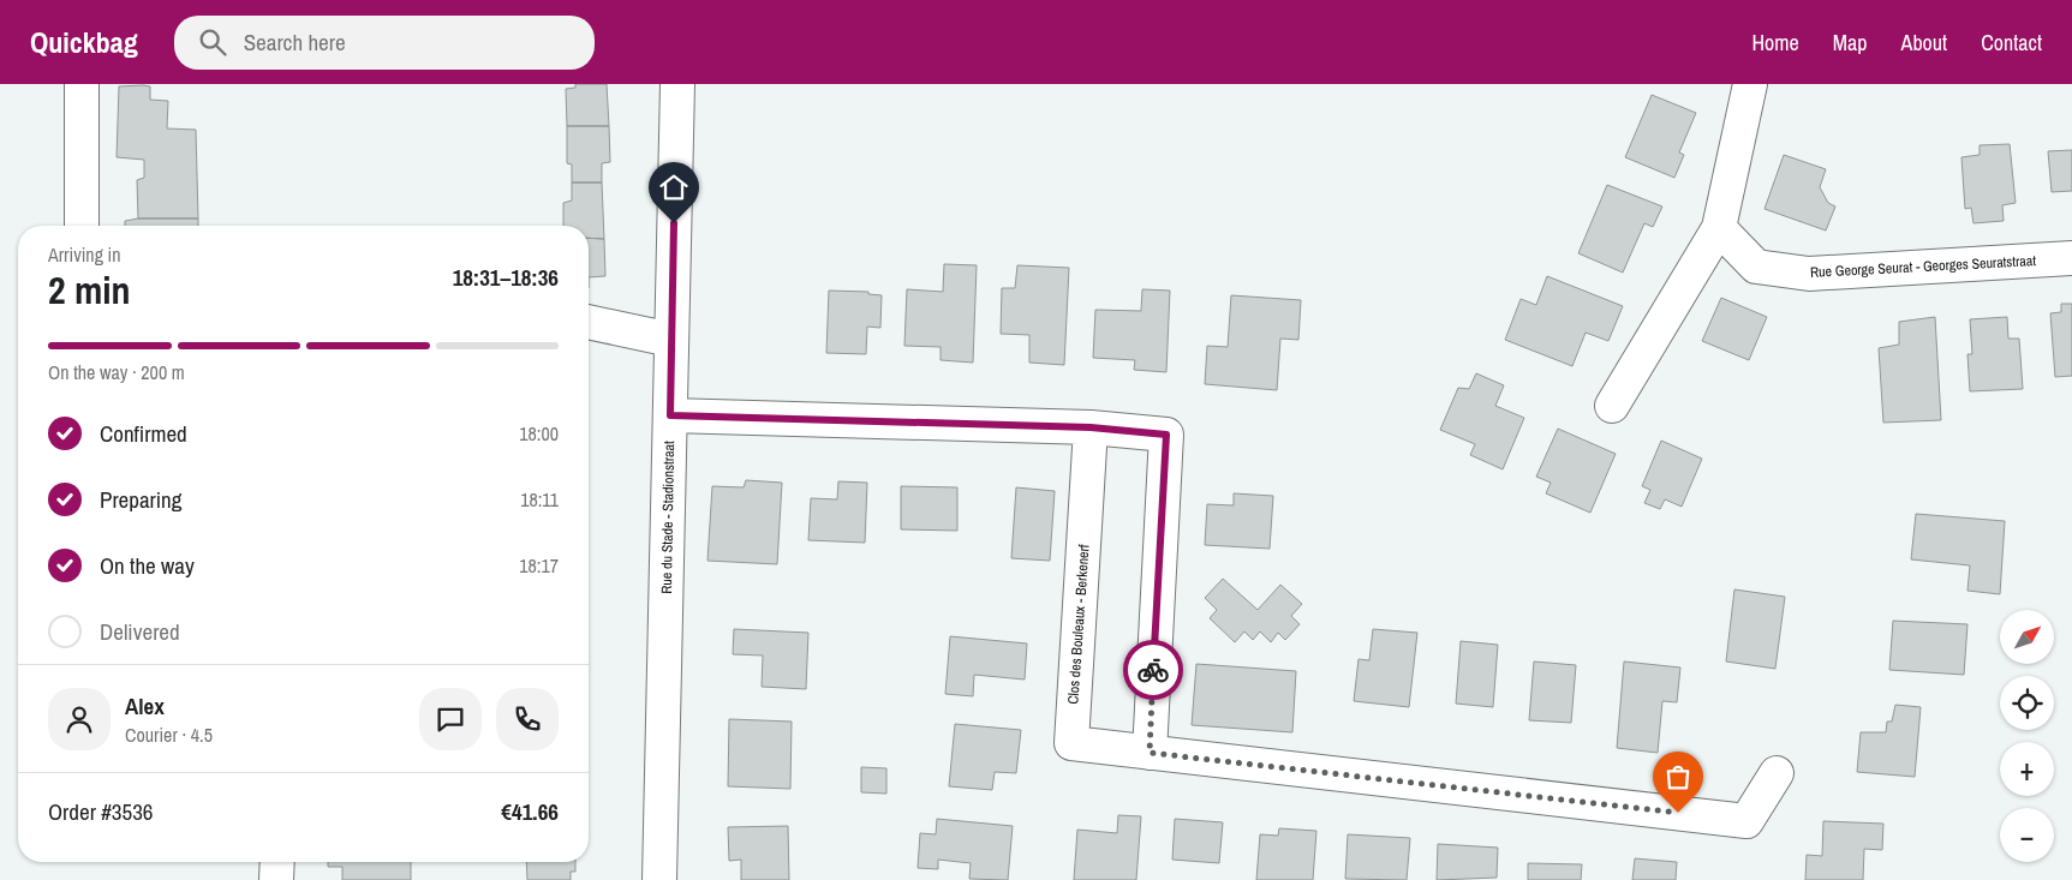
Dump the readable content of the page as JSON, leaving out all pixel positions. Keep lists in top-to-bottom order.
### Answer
{
  "streets": {
    "street": ["Rue George Seurat - Georges Seuratstraat", "Rue du Stade - Stadionstraat", "Clos des Bouleaux - Berkenerf"]
  },
  "north": "top right",
  "page": {
    "header": "Quickbag",
    "search": "Search here",
    "nav": [
      "Home",
      "Map",
      "About",
      "Contact"
    ],
    "heading": ["2 min", "Arriving in", "18:31–18:36"],
    "panel": [
      "Alex",
      "Courier · 4.5",
      "Order #3536",
      "€41.66"
    ],
    "bar": "On the way · 200 m",
    "list": [
      ["Confirmed", "18:00"],
      ["Preparing", "18:11"],
      ["On the way", "18:17"],
      "Delivered"
    ],
    "map_buttons": ["+", "−"]
  }
}
